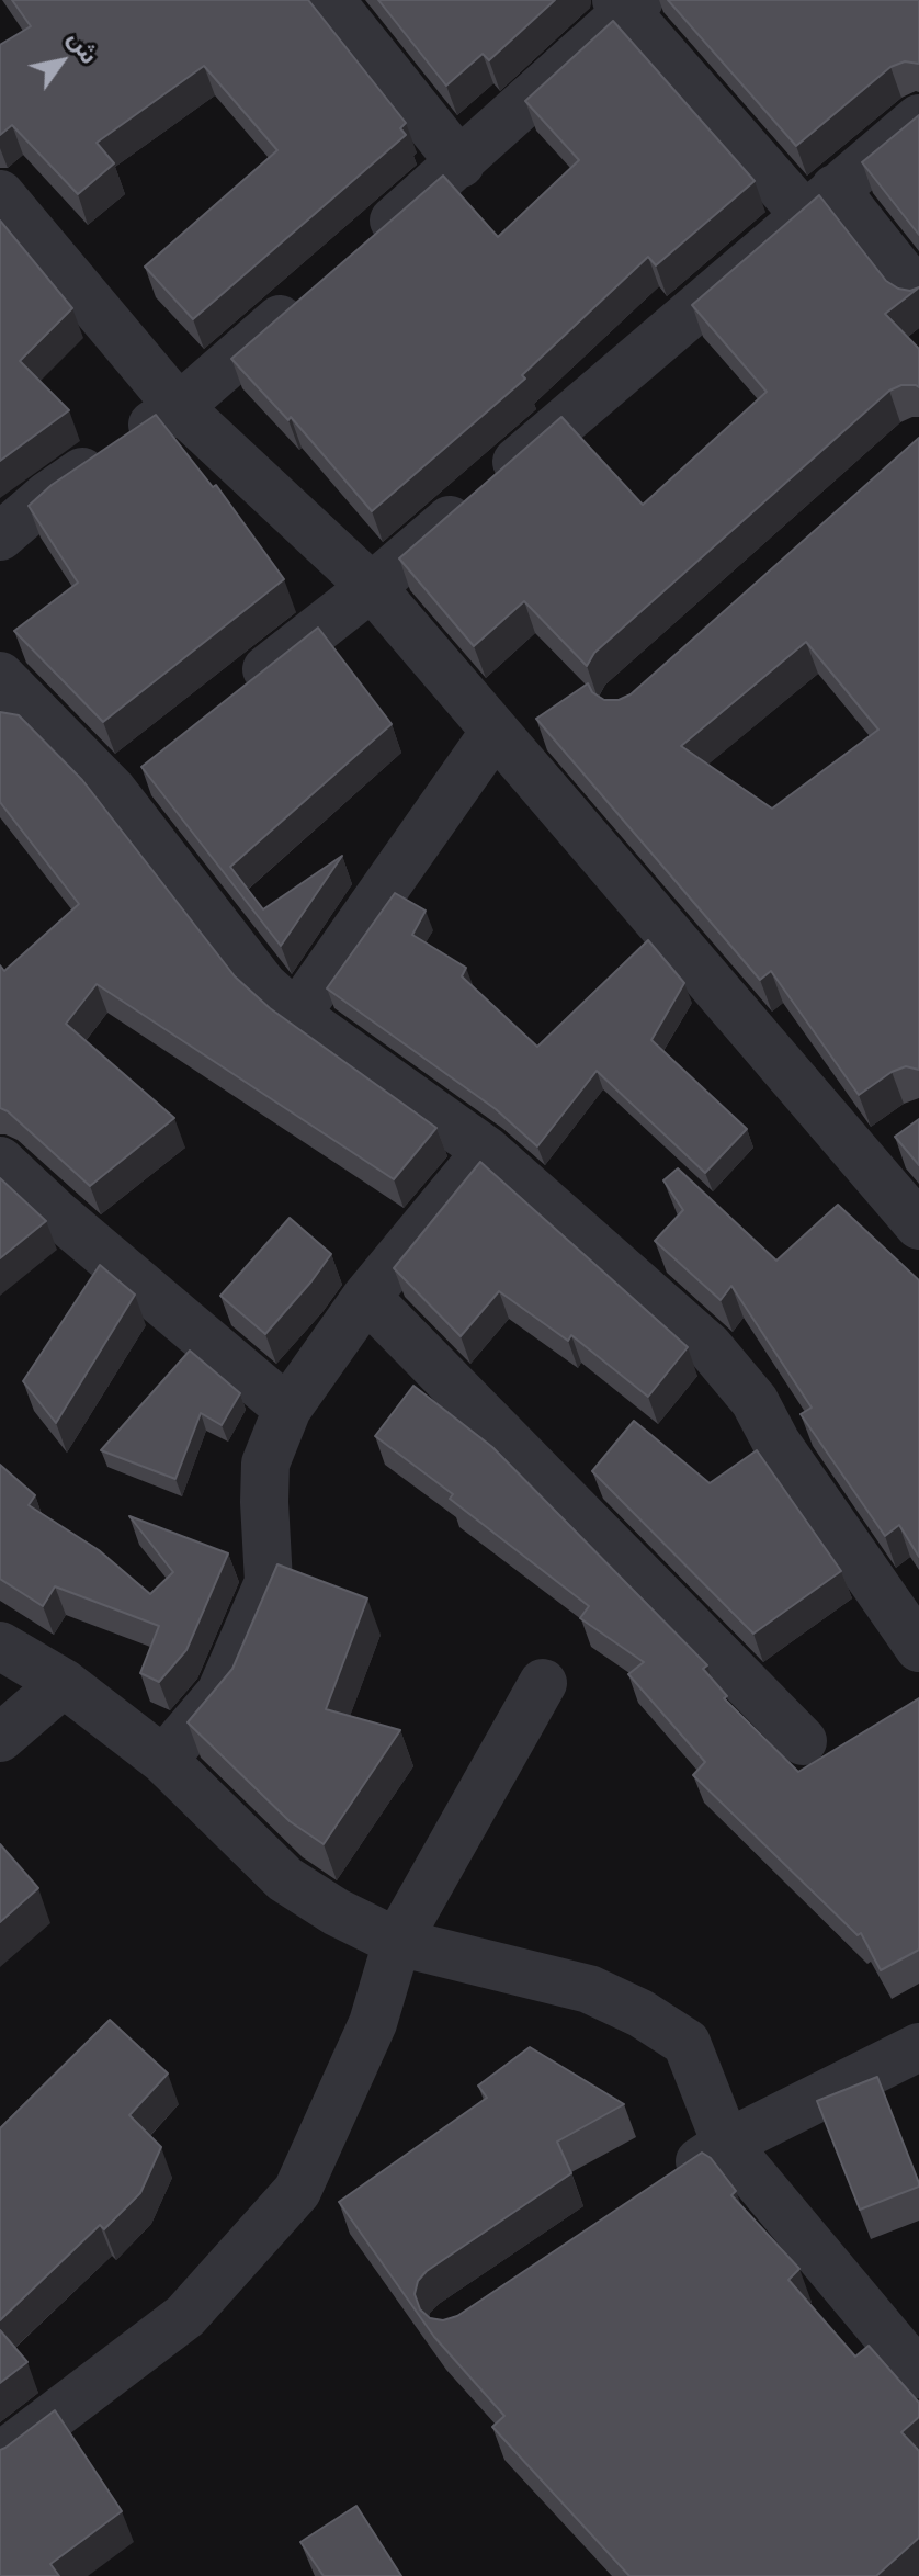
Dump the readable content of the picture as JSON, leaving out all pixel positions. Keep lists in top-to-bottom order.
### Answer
{
  "north": "top right"
}
